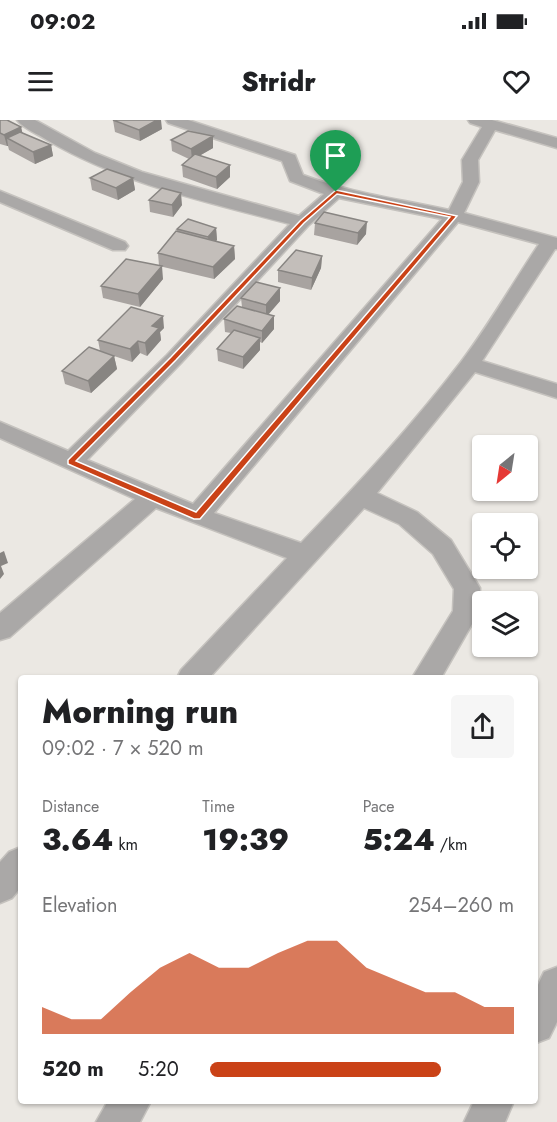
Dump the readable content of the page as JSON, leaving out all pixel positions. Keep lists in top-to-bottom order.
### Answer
{
  "north": "bottom left",
  "page": {
    "status": "09:02",
    "header": "Stridr",
    "heading": ["Morning run", "09:02 · 7 × 520 m"],
    "stats": [
      ["Distance", "3.64 km"],
      ["Time", "19:39"],
      ["Pace", "5:24 /km"]
    ],
    "chart": ["Elevation", "254–260 m"],
    "list": [
      {
        "name": "520 m",
        "note": "5:20"
      }
    ]
  }
}
